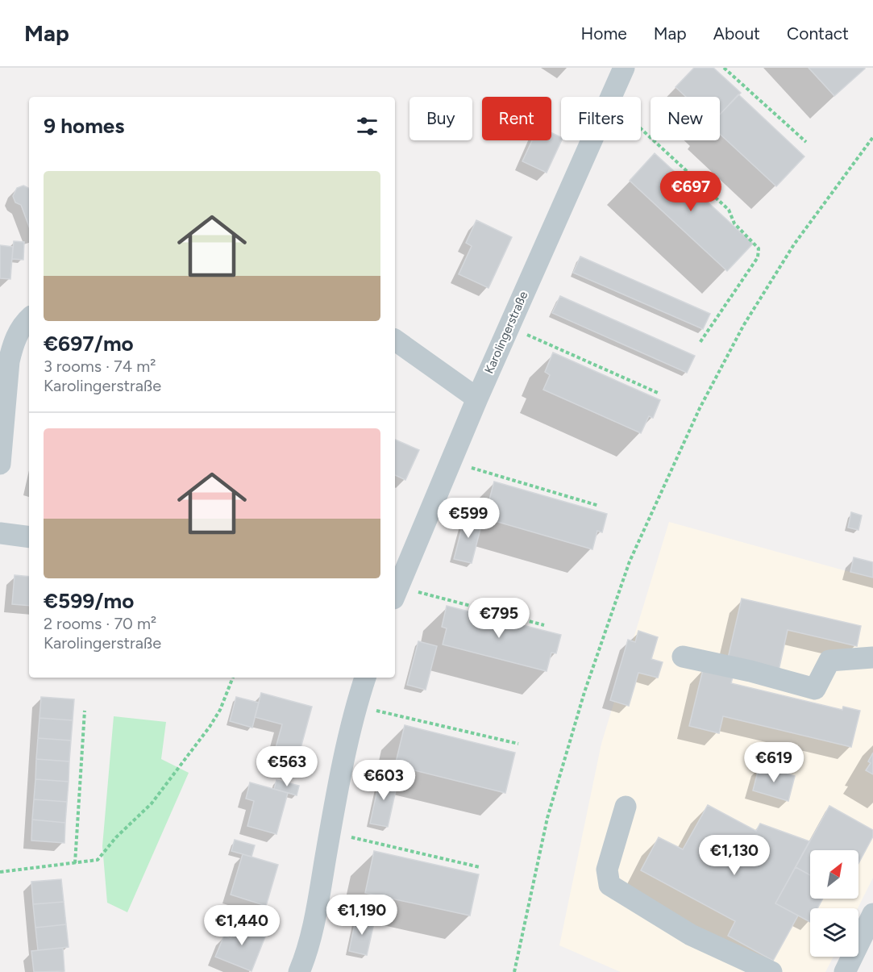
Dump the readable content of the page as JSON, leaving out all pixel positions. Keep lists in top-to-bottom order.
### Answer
{
  "streets": {
    "street": ["Karolingerstraße"]
  },
  "north": "top right",
  "page": {
    "header": "Map",
    "nav": [
      "Home",
      "Map",
      "About",
      "Contact"
    ],
    "chip": [
      "Buy",
      "Rent",
      "Filters",
      "New"
    ],
    "heading": "9 homes",
    "list": [
      {
        "name": "€697/mo",
        "note": "3 rooms · 74 m² · Karolingerstraße"
      },
      {
        "name": "€599/mo",
        "note": "2 rooms · 70 m² · Karolingerstraße"
      }
    ],
    "price": [
      "€697",
      "€599",
      "€795",
      "€619",
      "€563",
      "€603",
      "€1,130",
      "€1,190",
      "€1,440"
    ]
  }
}
